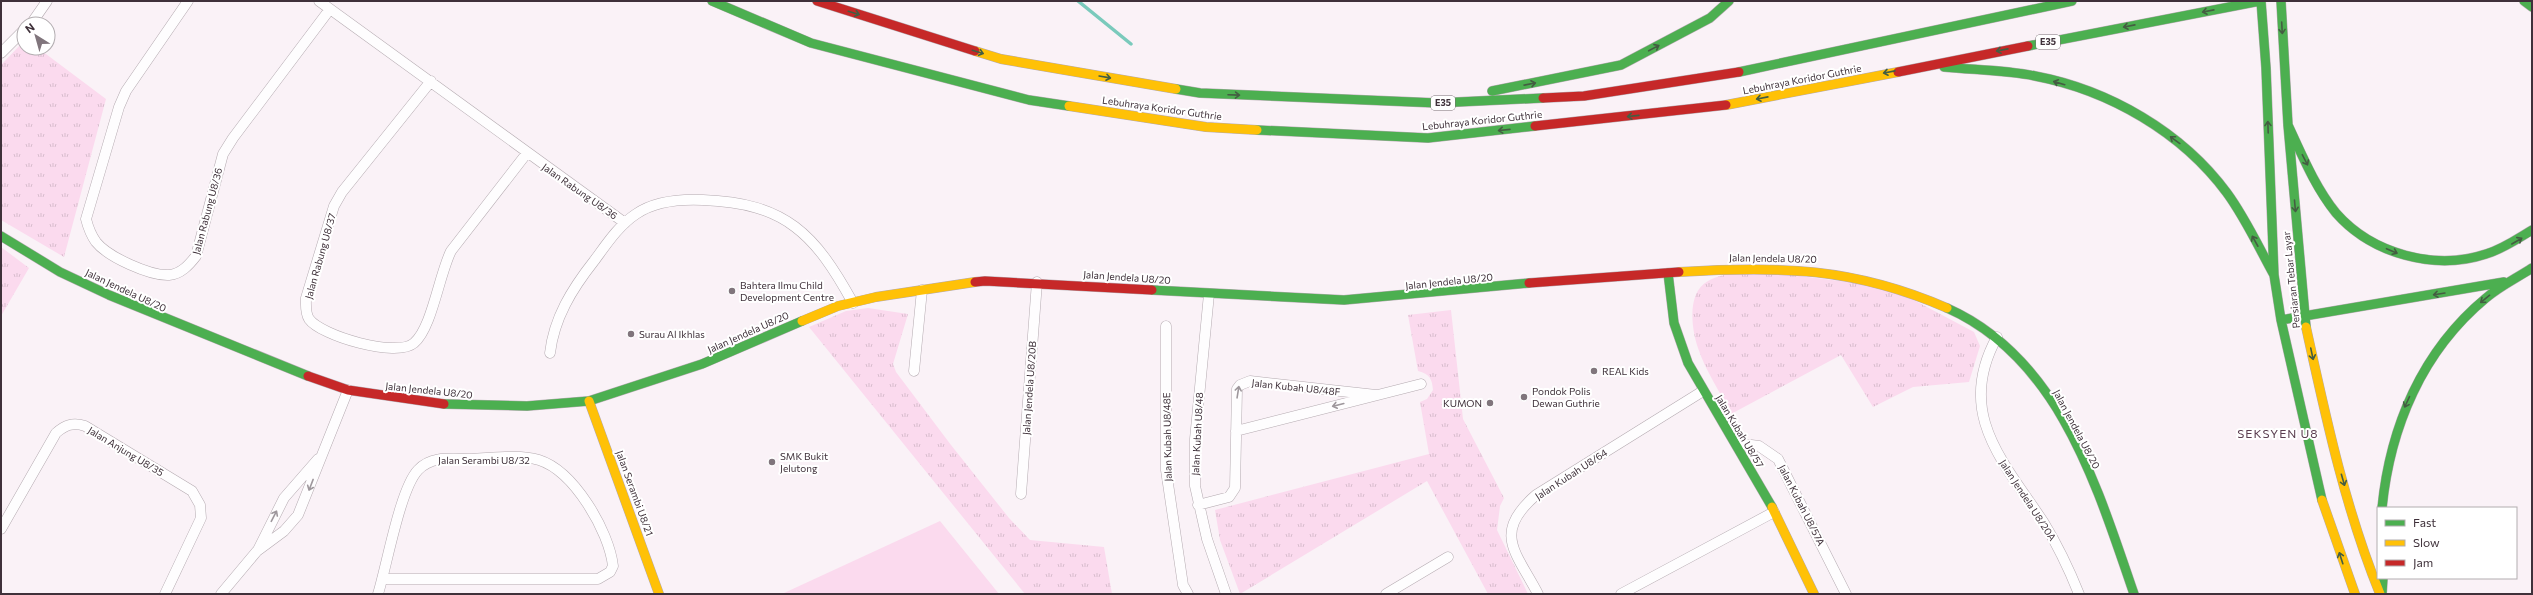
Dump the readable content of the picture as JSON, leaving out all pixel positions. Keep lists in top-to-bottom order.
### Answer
{
  "streets": {
    "main road": [
      "E35",
      "Lebuhraya Koridor Guthrie",
      "Jalan Jendela U8/20",
      "Persiaran Tebar Layar",
      "Jalan Kubah U8/57",
      "Jalan Serambi U8/21"
    ],
    "street": [
      "Jalan Rabung U8/36",
      "Jalan Rabung U8/37",
      "Jalan Kubah U8/48F",
      "Jalan Jendela U8/20B",
      "Jalan Kubah U8/48",
      "Jalan Kubah U8/48E",
      "Jalan Anjung U8/35",
      "Jalan Serambi U8/32",
      "Jalan Kubah U8/64",
      "Jalan Jendela U8/20A",
      "Jalan Kubah U8/57A"
    ]
  },
  "crossings": [
    ["Lebuhraya Koridor Guthrie", "Persiaran Tebar Layar"],
    ["Jalan Rabung U8/36", "Jalan Rabung U8/37"],
    ["Jalan Rabung U8/36", "Jalan Jendela U8/20"],
    ["Jalan Jendela U8/20", "Jalan Jendela U8/20B"],
    ["Jalan Jendela U8/20", "Jalan Kubah U8/57"],
    ["Jalan Jendela U8/20", "Jalan Kubah U8/48"],
    ["Jalan Jendela U8/20", "Jalan Serambi U8/21"],
    ["Jalan Jendela U8/20", "Jalan Jendela U8/20A"],
    ["Jalan Kubah U8/48F", "Jalan Kubah U8/48"],
    ["Jalan Kubah U8/57", "Jalan Kubah U8/64"],
    ["Jalan Kubah U8/57", "Jalan Kubah U8/57A"]
  ],
  "districts": ["SEKSYEN U8"],
  "places": [
    "Bahtera Ilmu Child Development Centre",
    "Surau Al Ikhlas",
    "REAL Kids",
    "Pondok Polis Dewan Guthrie",
    "KUMON",
    "SMK Bukit Jelutong"
  ],
  "legend": ["Fast", "Slow", "Jam"],
  "north": "top left"
}
